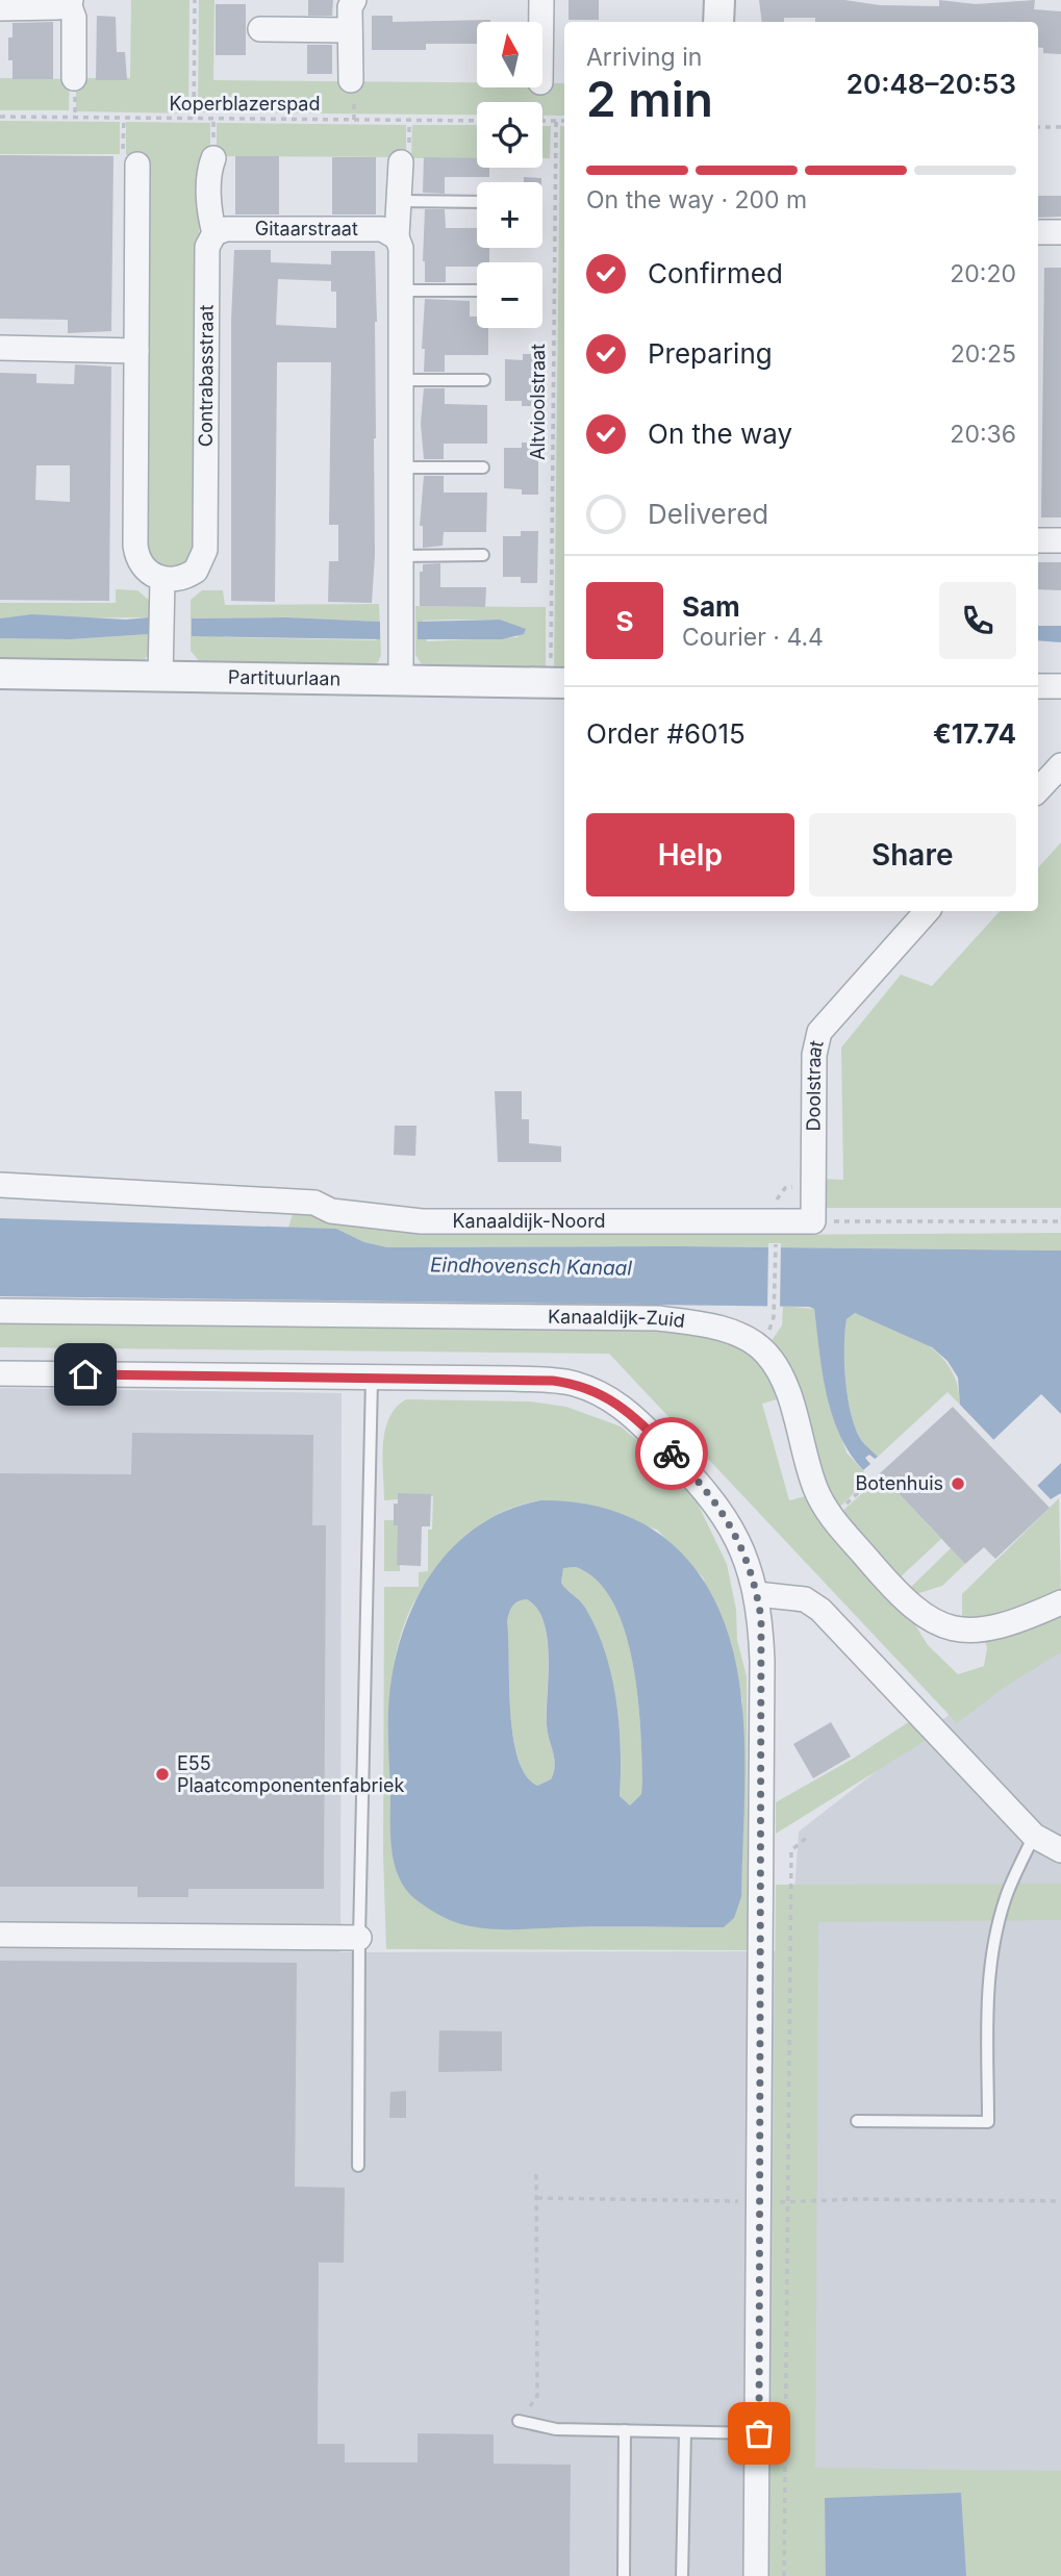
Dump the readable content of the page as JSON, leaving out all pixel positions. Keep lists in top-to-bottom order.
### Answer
{
  "streets": {
    "street": [
      "Gitaarstraat",
      "Contrabasstraat",
      "Partituurlaan",
      "Doolstraat",
      "Kanaaldijk-Noord",
      "Kanaaldijk-Zuid"
    ],
    "path": ["Koperblazerspad", "Altvioolstraat"]
  },
  "crossings": [
    ["Gitaarstraat", "Contrabasstraat"],
    ["Altvioolstraat", "Partituurlaan"],
    ["Doolstraat", "Kanaaldijk-Noord"]
  ],
  "water": ["Eindhovensch Kanaal"],
  "places": ["Botenhuis", "E55 Plaatcomponentenfabriek"],
  "north": "top",
  "page": {
    "map_buttons": ["+", "−"],
    "heading": ["2 min", "Arriving in", "20:48–20:53"],
    "panel": [
      "Sam",
      "Courier · 4.4",
      "Order #6015",
      "€17.74"
    ],
    "bar": "On the way · 200 m",
    "list": [
      ["Confirmed", "20:20"],
      ["Preparing", "20:25"],
      ["On the way", "20:36"],
      "Delivered"
    ],
    "round": "S",
    "buttons": ["Help", "Share"]
  }
}
